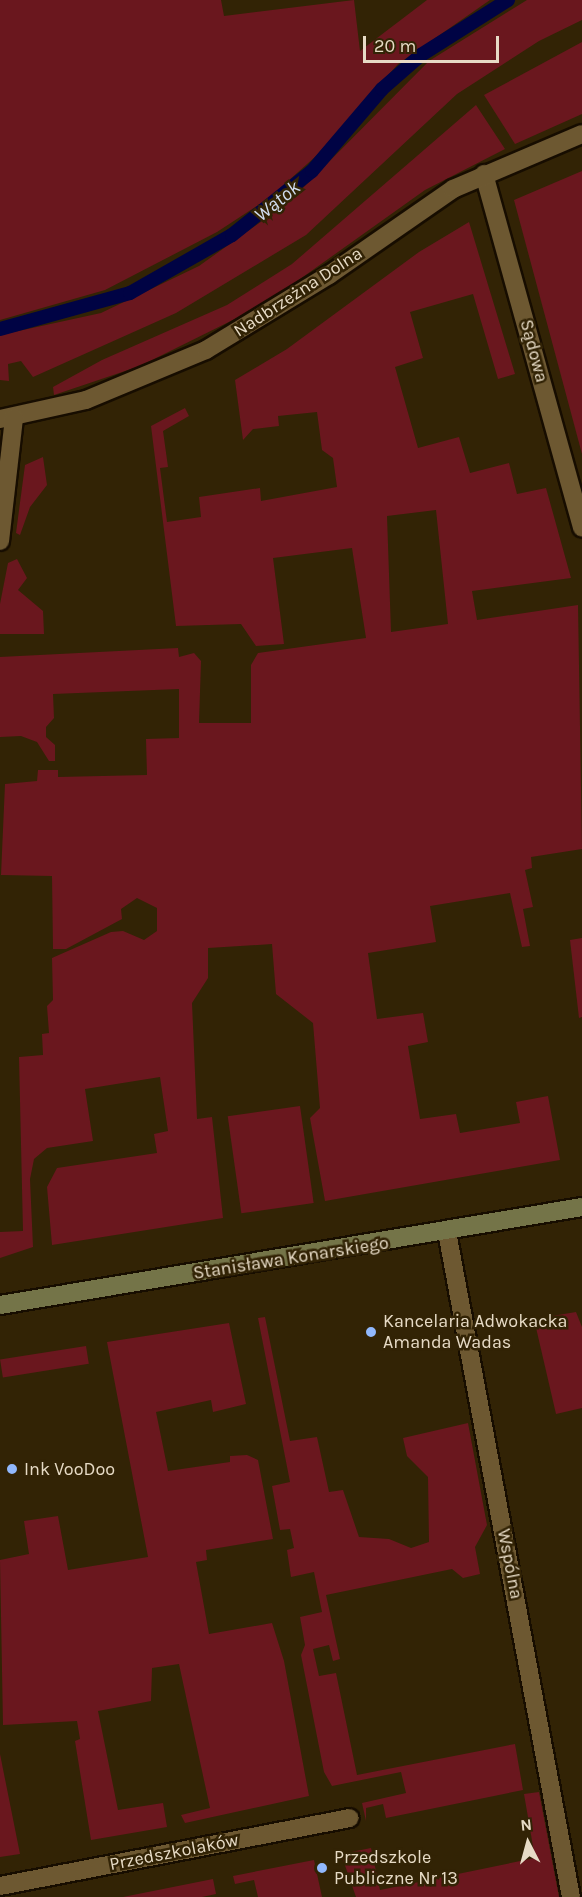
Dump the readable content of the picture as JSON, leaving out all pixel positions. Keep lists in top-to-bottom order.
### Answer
{
  "streets": {
    "street": [
      "Nadbrzeżna Dolna",
      "Sądowa",
      "Stanisława Konarskiego",
      "Wspólna",
      "Przedszkolaków"
    ]
  },
  "crossings": [
    ["Nadbrzeżna Dolna", "Sądowa"],
    ["Stanisława Konarskiego", "Wspólna"]
  ],
  "water": ["Wątok"],
  "places": ["Kancelaria Adwokacka Amanda Wadas", "Ink VooDoo", "Przedszkole Publiczne Nr 13"],
  "scale_bar": "20 m",
  "north": "top"
}
